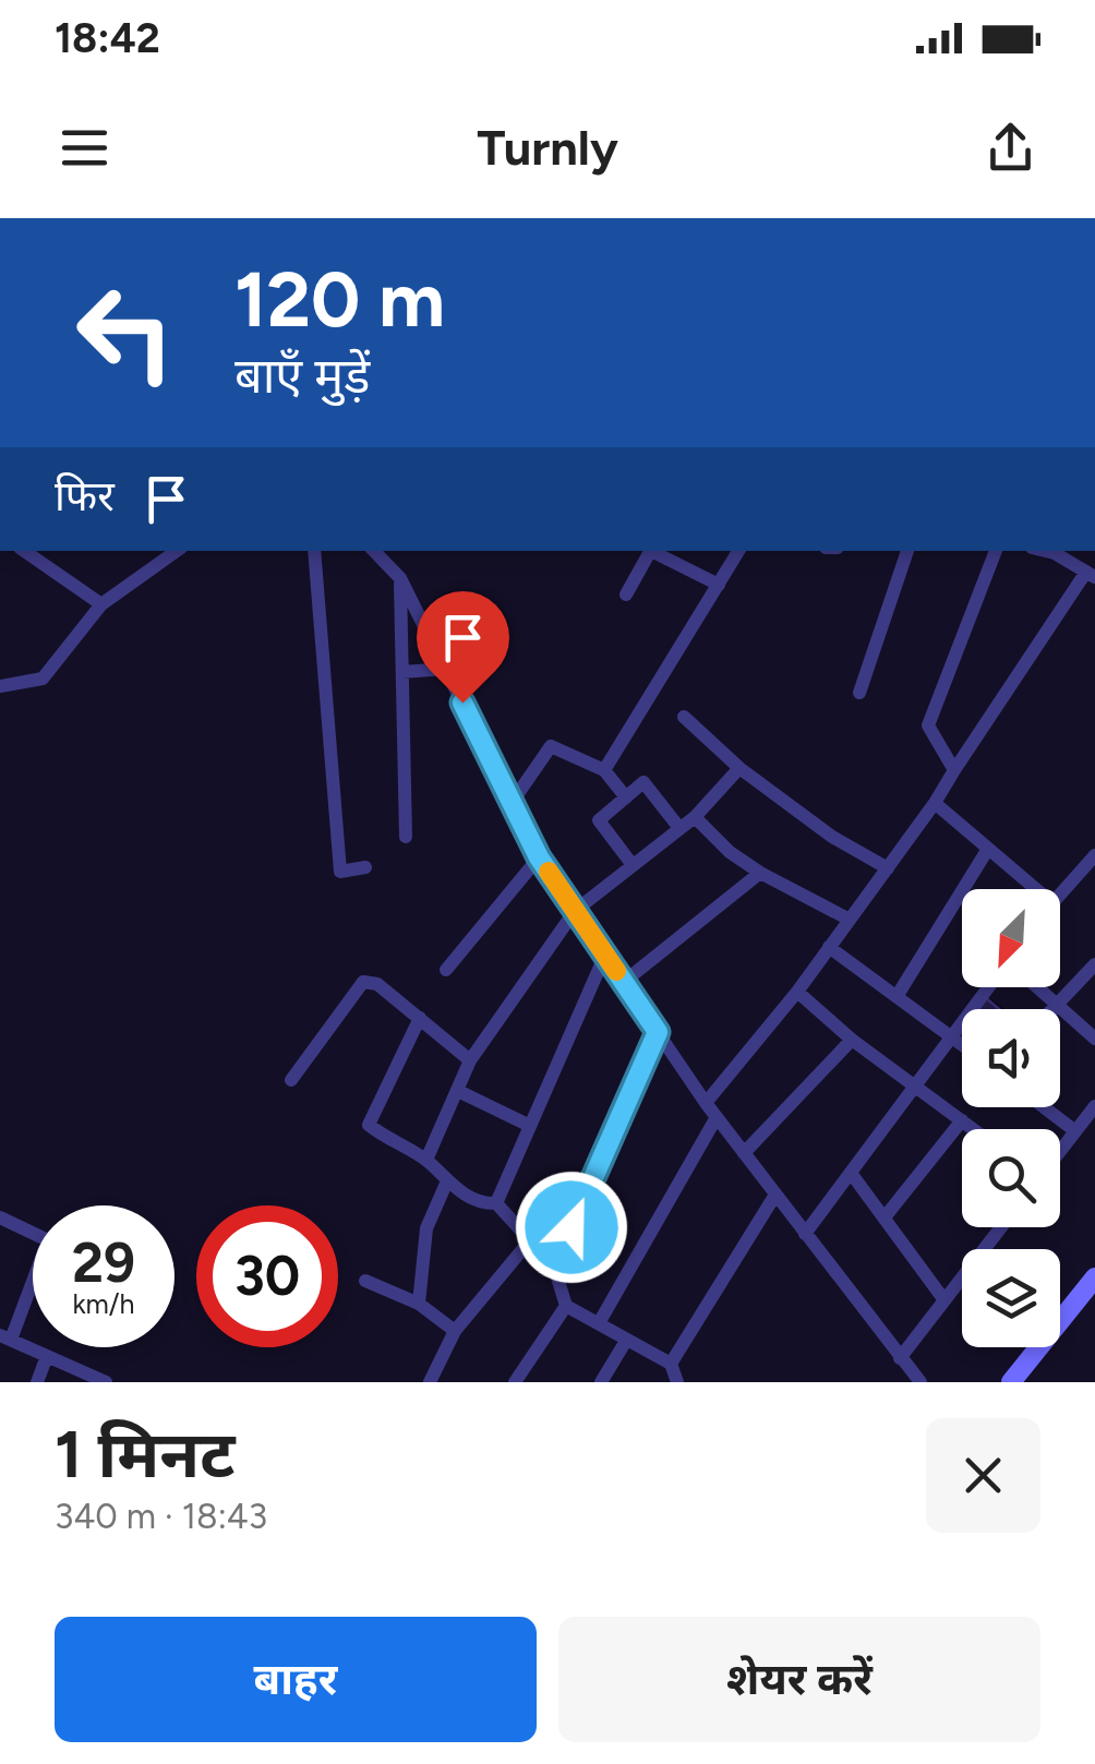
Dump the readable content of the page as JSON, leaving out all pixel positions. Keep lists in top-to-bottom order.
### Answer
{
  "north": "bottom left",
  "page": {
    "status": "18:42",
    "header": "Turnly",
    "turn": ["120 m", "बाएँ मुड़ें"],
    "then": "फिर",
    "speed": "29 km/h",
    "limit": "30",
    "heading": ["1 मिनट", "340 m · 18:43"],
    "buttons": ["बाहर", "शेयर करें"]
  }
}
